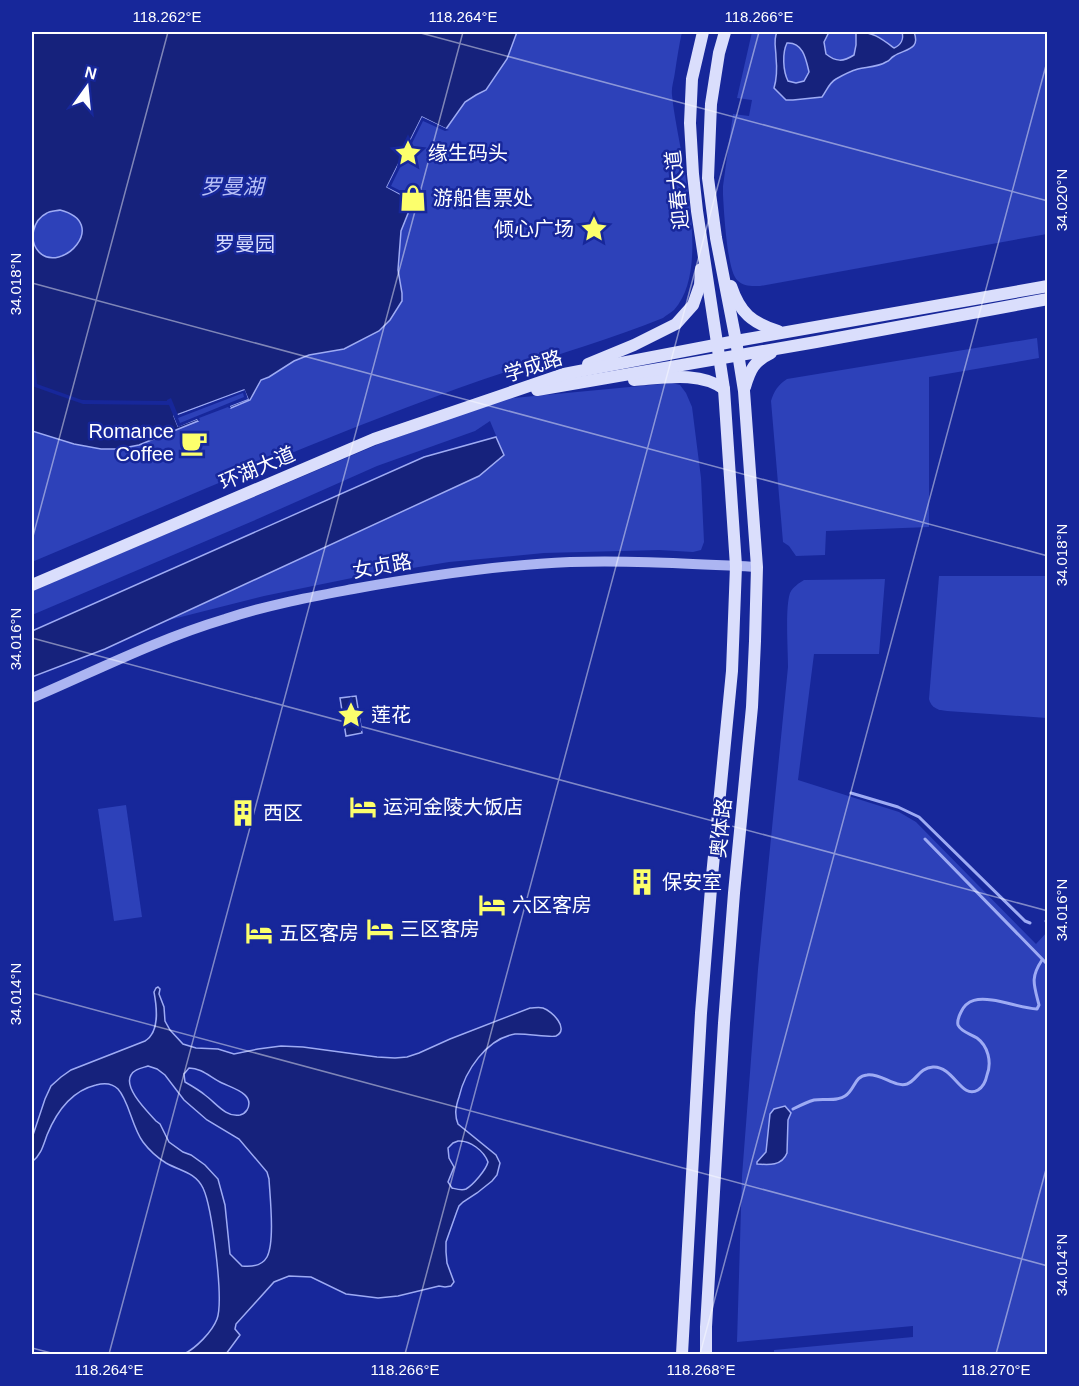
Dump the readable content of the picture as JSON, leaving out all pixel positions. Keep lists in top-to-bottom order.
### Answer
{
  "streets": {
    "main road": [
      "迎春大道",
      "学成路",
      "环湖大道",
      "奥体路"
    ],
    "street": ["女贞路"]
  },
  "crossings": [
    ["迎春大道", "学成路"],
    ["迎春大道", "奥体路"],
    ["学成路", "环湖大道"],
    ["学成路", "奥体路"],
    ["女贞路", "奥体路"]
  ],
  "water": ["罗曼湖"],
  "parks": ["罗曼园"],
  "places": {
    "place": ["缘生码头", "倾心广场", "莲花"],
    "shop": ["游船售票处"],
    "cafe": ["Romance Coffee"],
    "hotel": [
      "运河金陵大饭店",
      "六区客房",
      "三区客房",
      "五区客房"
    ],
    "building": ["西区", "保安室"]
  },
  "north": "top",
  "coordinates": [
    "118.262°E",
    "118.264°E",
    "118.266°E",
    "34.020°N",
    "34.018°N",
    "34.016°N",
    "34.014°N",
    "118.268°E",
    "118.270°E"
  ]
}
